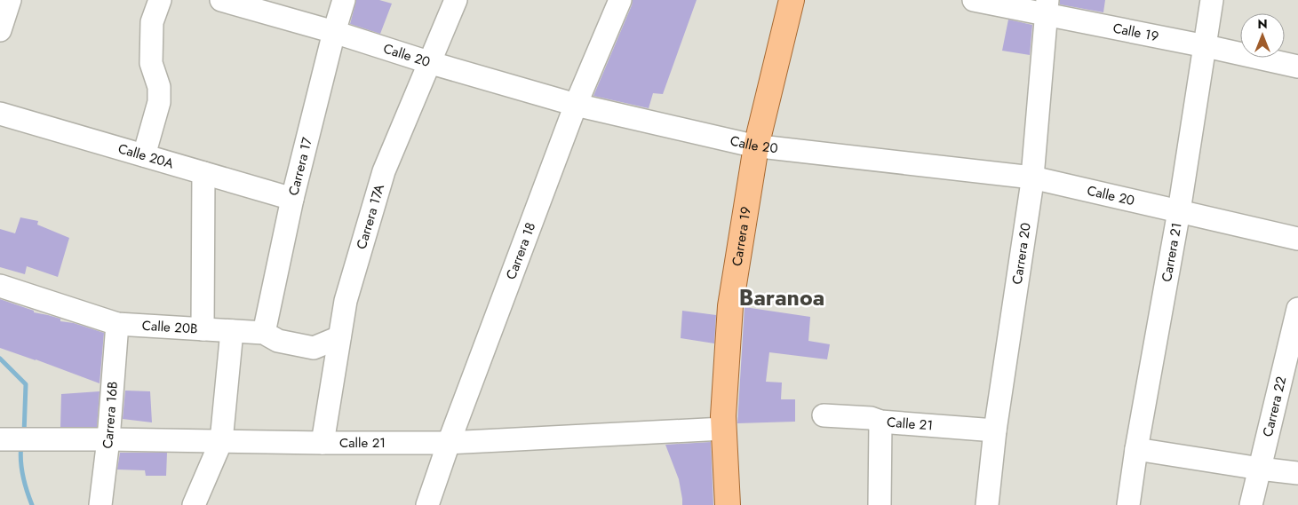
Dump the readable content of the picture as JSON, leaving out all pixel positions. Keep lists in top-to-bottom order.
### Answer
{
  "streets": {
    "main road": ["Carrera 19"],
    "street": [
      "Calle 19",
      "Calle 20",
      "Calle 20A",
      "Carrera 17",
      "Carrera 17A",
      "Carrera 18",
      "Carrera 20",
      "Carrera 21",
      "Calle 20B",
      "Carrera 22",
      "Carrera 16B",
      "Calle 21"
    ]
  },
  "crossings": [
    ["Calle 19", "Carrera 20"],
    ["Calle 19", "Carrera 21"],
    ["Calle 20", "Carrera 17"],
    ["Calle 20", "Carrera 17A"],
    ["Calle 20", "Carrera 19"],
    ["Calle 20", "Carrera 18"],
    ["Calle 20", "Carrera 20"],
    ["Calle 20", "Carrera 21"],
    ["Calle 20A", "Carrera 17"],
    ["Carrera 17", "Calle 20B"],
    ["Carrera 17A", "Calle 20B"],
    ["Carrera 17A", "Calle 21"],
    ["Carrera 19", "Calle 21"],
    ["Carrera 18", "Calle 21"],
    ["Carrera 20", "Calle 21"],
    ["Calle 20B", "Carrera 16B"],
    ["Carrera 16B", "Calle 21"]
  ],
  "districts": ["Baranoa"],
  "north": "top"
}
